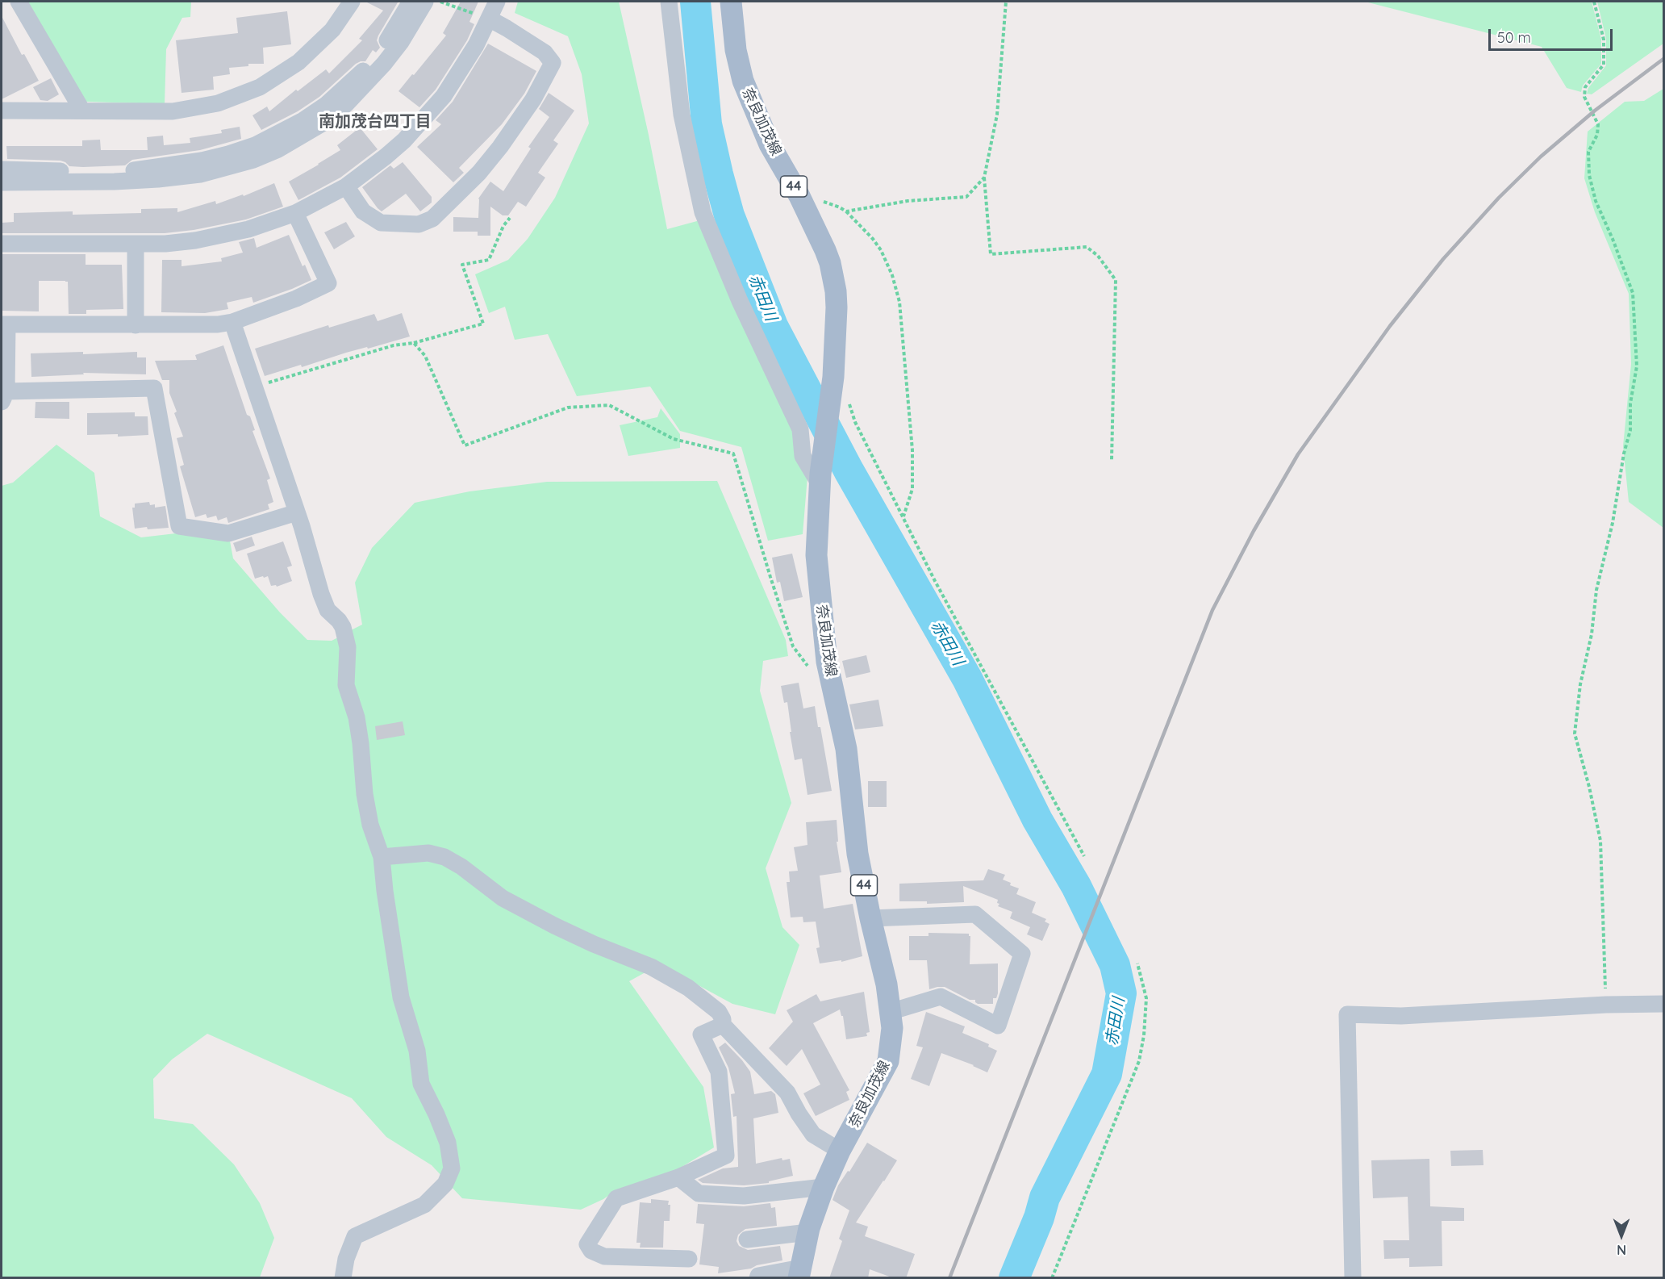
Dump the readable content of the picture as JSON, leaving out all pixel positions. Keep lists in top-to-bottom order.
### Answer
{
  "streets": {
    "main road": ["奈良加茂線", "44"]
  },
  "districts": ["南加茂台四丁目"],
  "water": ["赤田川"],
  "scale_bar": "50 m",
  "north": "bottom"
}
